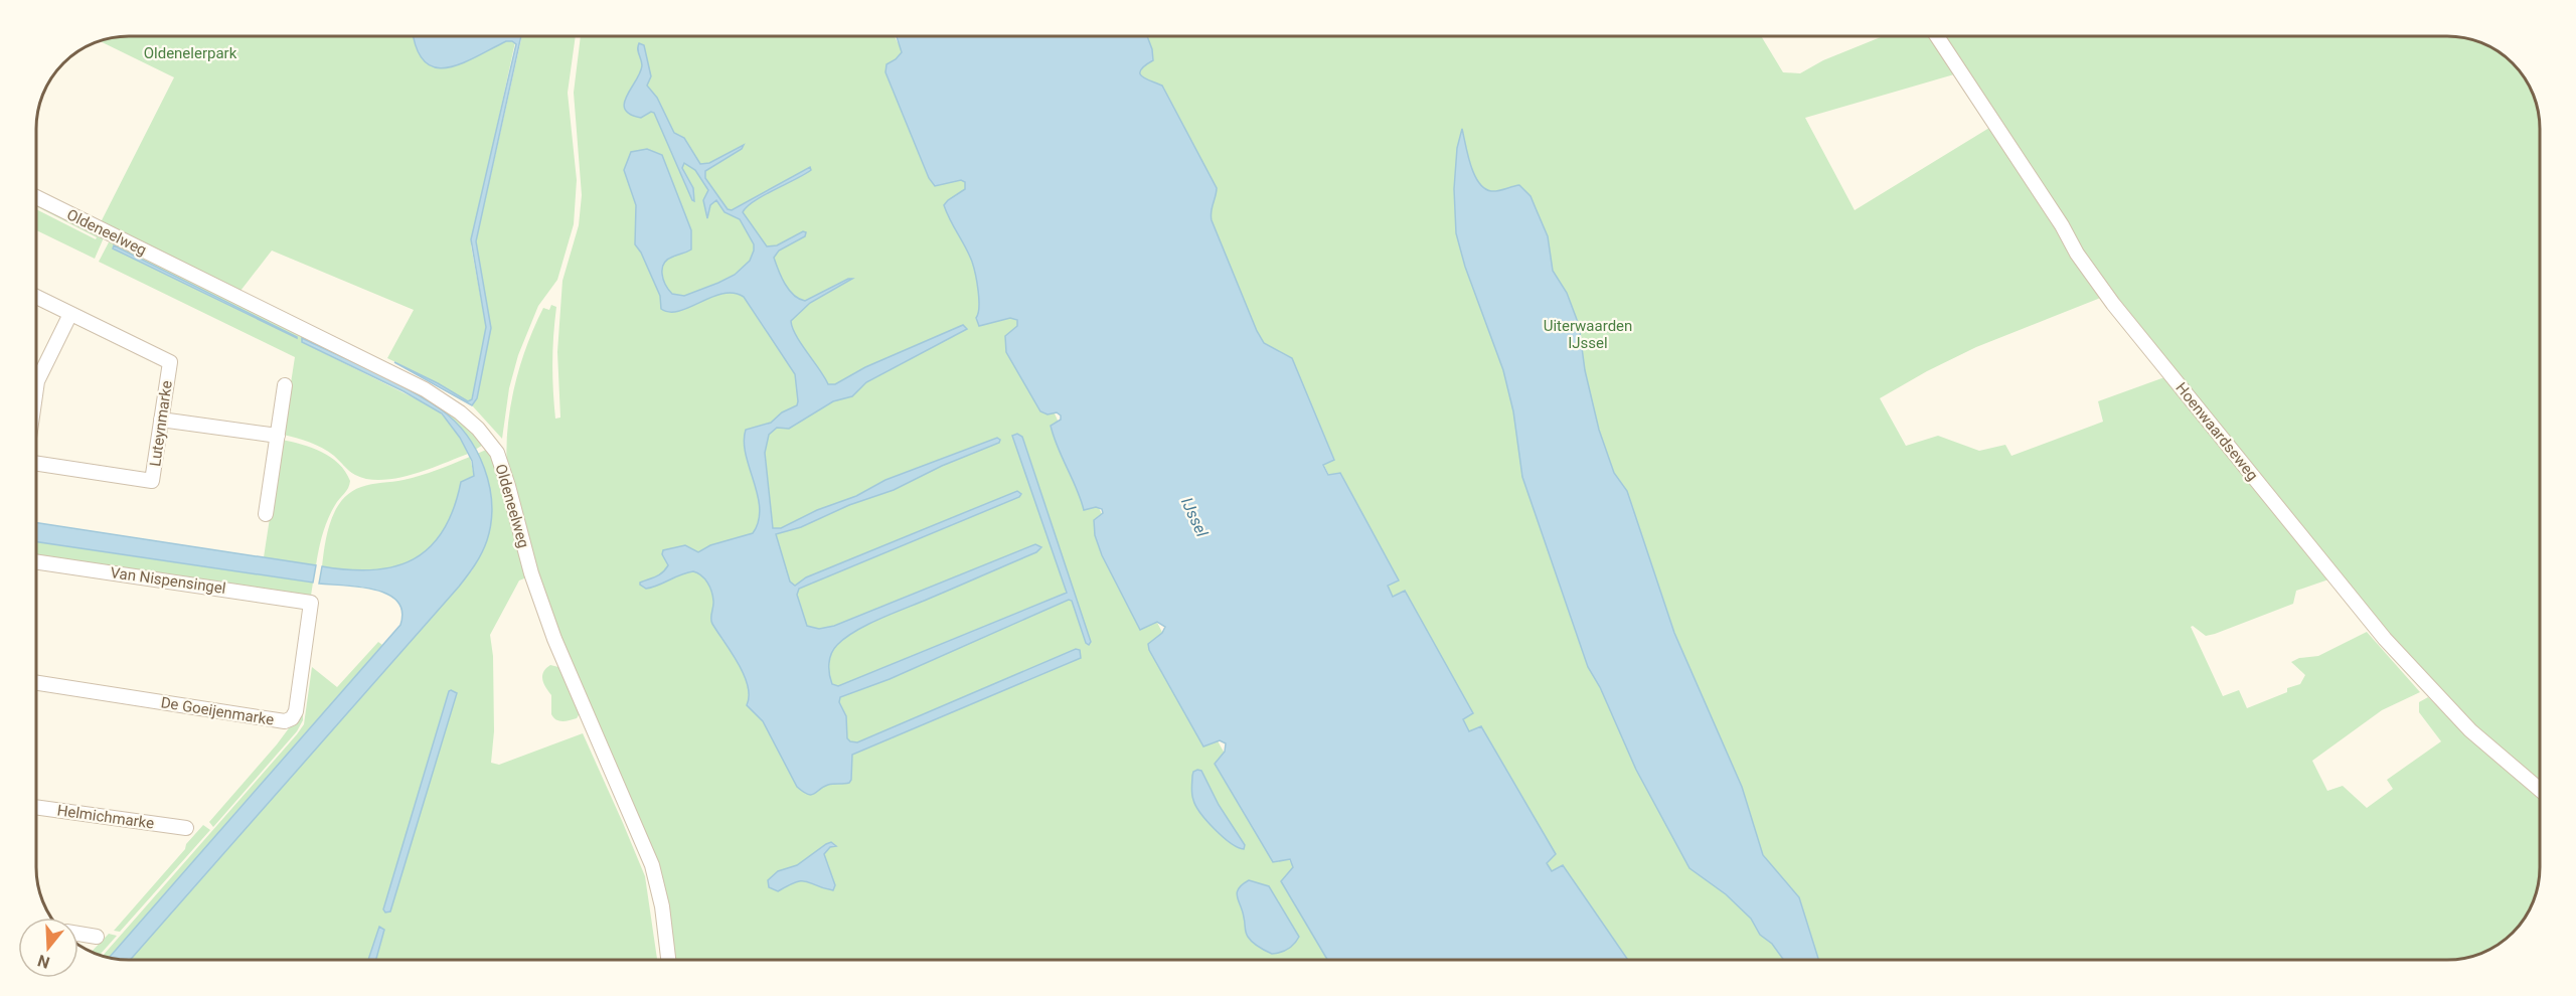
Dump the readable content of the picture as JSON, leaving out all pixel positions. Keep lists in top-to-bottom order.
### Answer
{
  "streets": {
    "street": [
      "Oldeneelweg",
      "Luteynmarke",
      "Hoenwaardseweg",
      "Van Nispensingel",
      "De Goeijenmarke",
      "Helmichmarke"
    ]
  },
  "crossings": [
    ["Van Nispensingel", "De Goeijenmarke"]
  ],
  "water": ["IJssel"],
  "parks": ["Oldenelerpark", "Uiterwaarden IJssel"],
  "north": "bottom"
}
